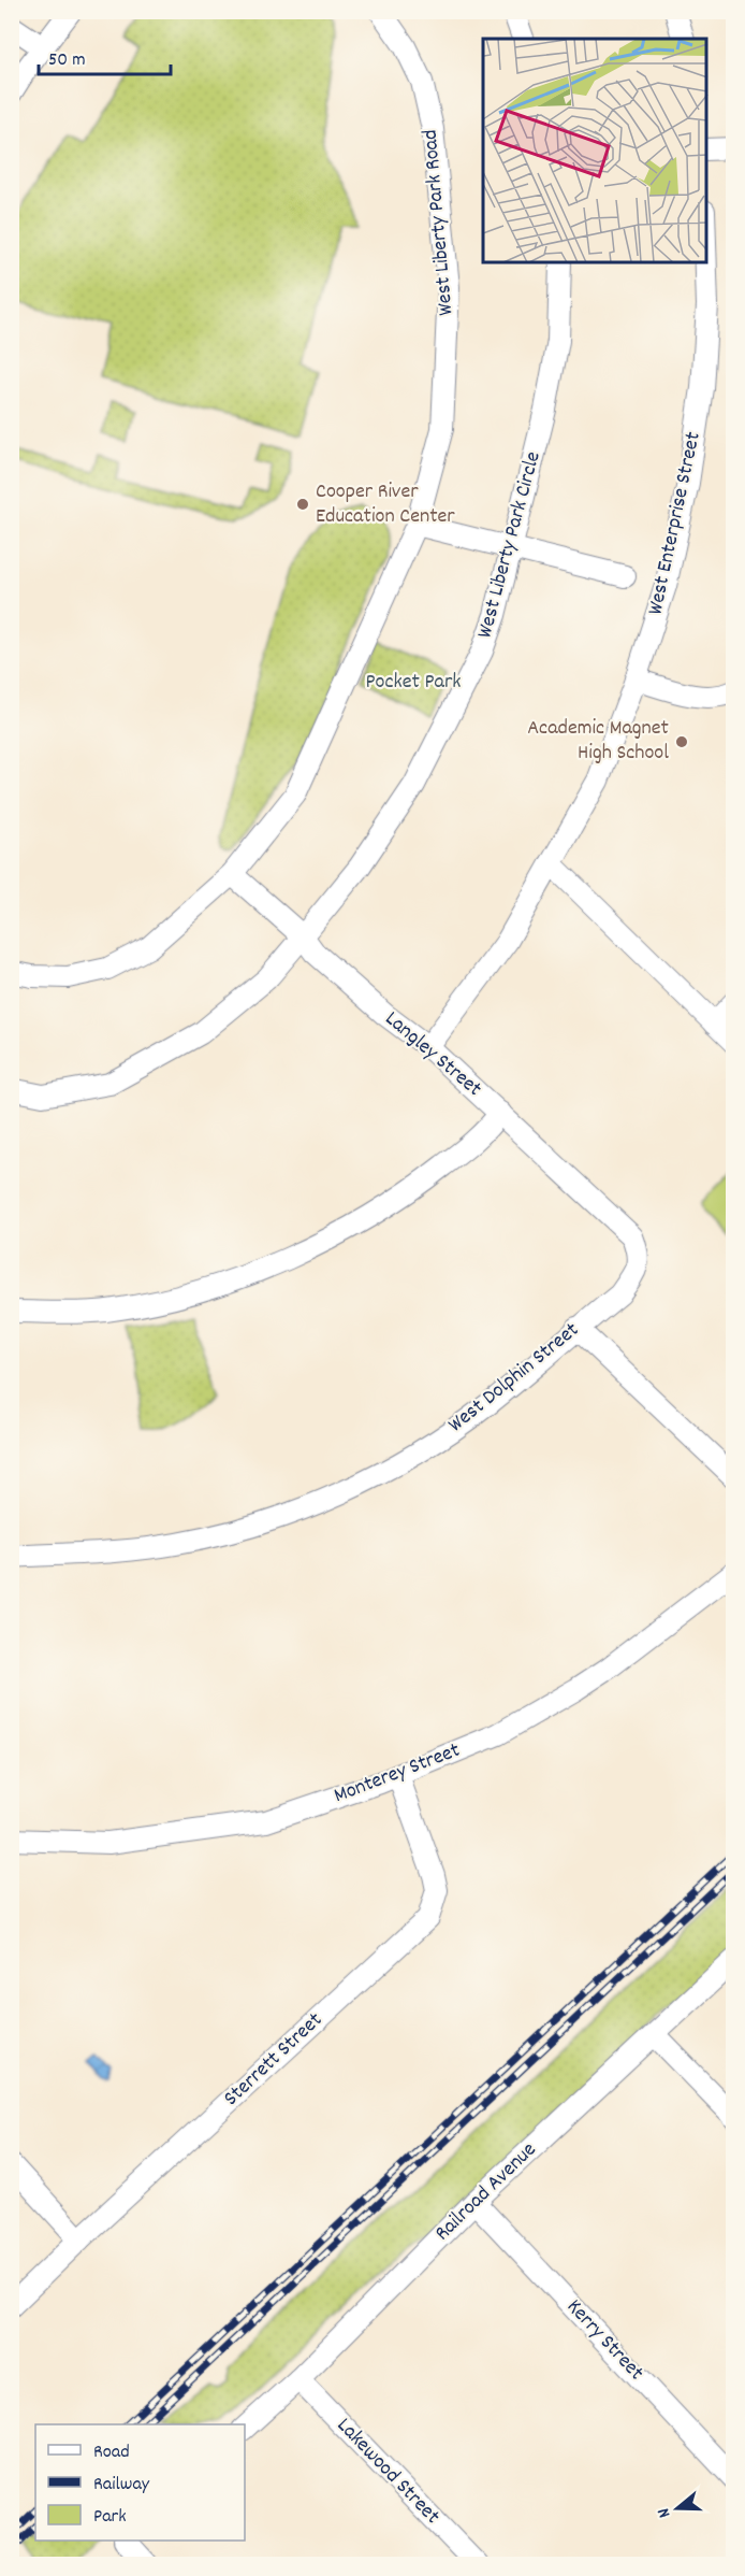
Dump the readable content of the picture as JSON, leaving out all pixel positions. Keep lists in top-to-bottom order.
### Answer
{
  "streets": {
    "street": [
      "West Liberty Park Road",
      "West Enterprise Street",
      "West Liberty Park Circle",
      "Langley Street",
      "West Dolphin Street",
      "Monterey Street",
      "Sterrett Street",
      "Railroad Avenue",
      "Kerry Street",
      "Lakewood Street"
    ]
  },
  "crossings": [
    ["West Liberty Park Road", "Langley Street"],
    ["West Enterprise Street", "Langley Street"],
    ["West Liberty Park Circle", "Langley Street"],
    ["Langley Street", "West Dolphin Street"],
    ["Monterey Street", "Sterrett Street"],
    ["Railroad Avenue", "Kerry Street"],
    ["Railroad Avenue", "Lakewood Street"]
  ],
  "parks": ["Pocket Park"],
  "places": ["Cooper River Education Center", "Academic Magnet High School"],
  "legend": ["Road", "Railway", "Park"],
  "scale_bar": "50 m",
  "north": "left"
}
